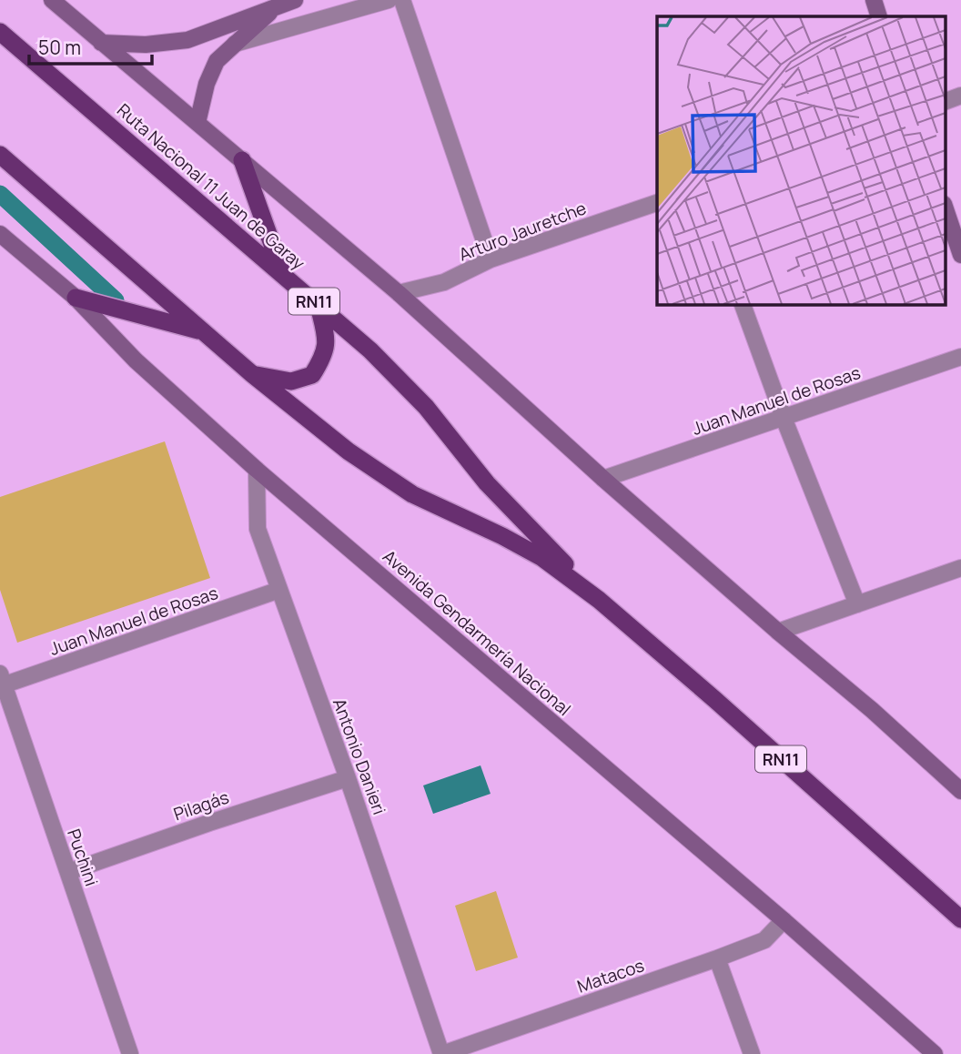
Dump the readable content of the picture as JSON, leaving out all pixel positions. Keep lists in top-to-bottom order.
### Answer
{
  "streets": {
    "highway": ["Ruta Nacional 11 Juan de Garay", "RN11"],
    "main road": ["Avenida Gendarmería Nacional"],
    "street": [
      "Arturo Jauretche",
      "Juan Manuel de Rosas",
      "Antonio Danieri",
      "Pilagás",
      "Puchini",
      "Matacos"
    ]
  },
  "crossings": [
    ["Juan Manuel de Rosas", "Antonio Danieri"],
    ["Juan Manuel de Rosas", "Puchini"],
    ["Avenida Gendarmería Nacional", "Antonio Danieri"],
    ["Avenida Gendarmería Nacional", "Matacos"],
    ["Antonio Danieri", "Pilagás"],
    ["Antonio Danieri", "Matacos"],
    ["Pilagás", "Puchini"]
  ],
  "scale_bar": "50 m"
}
